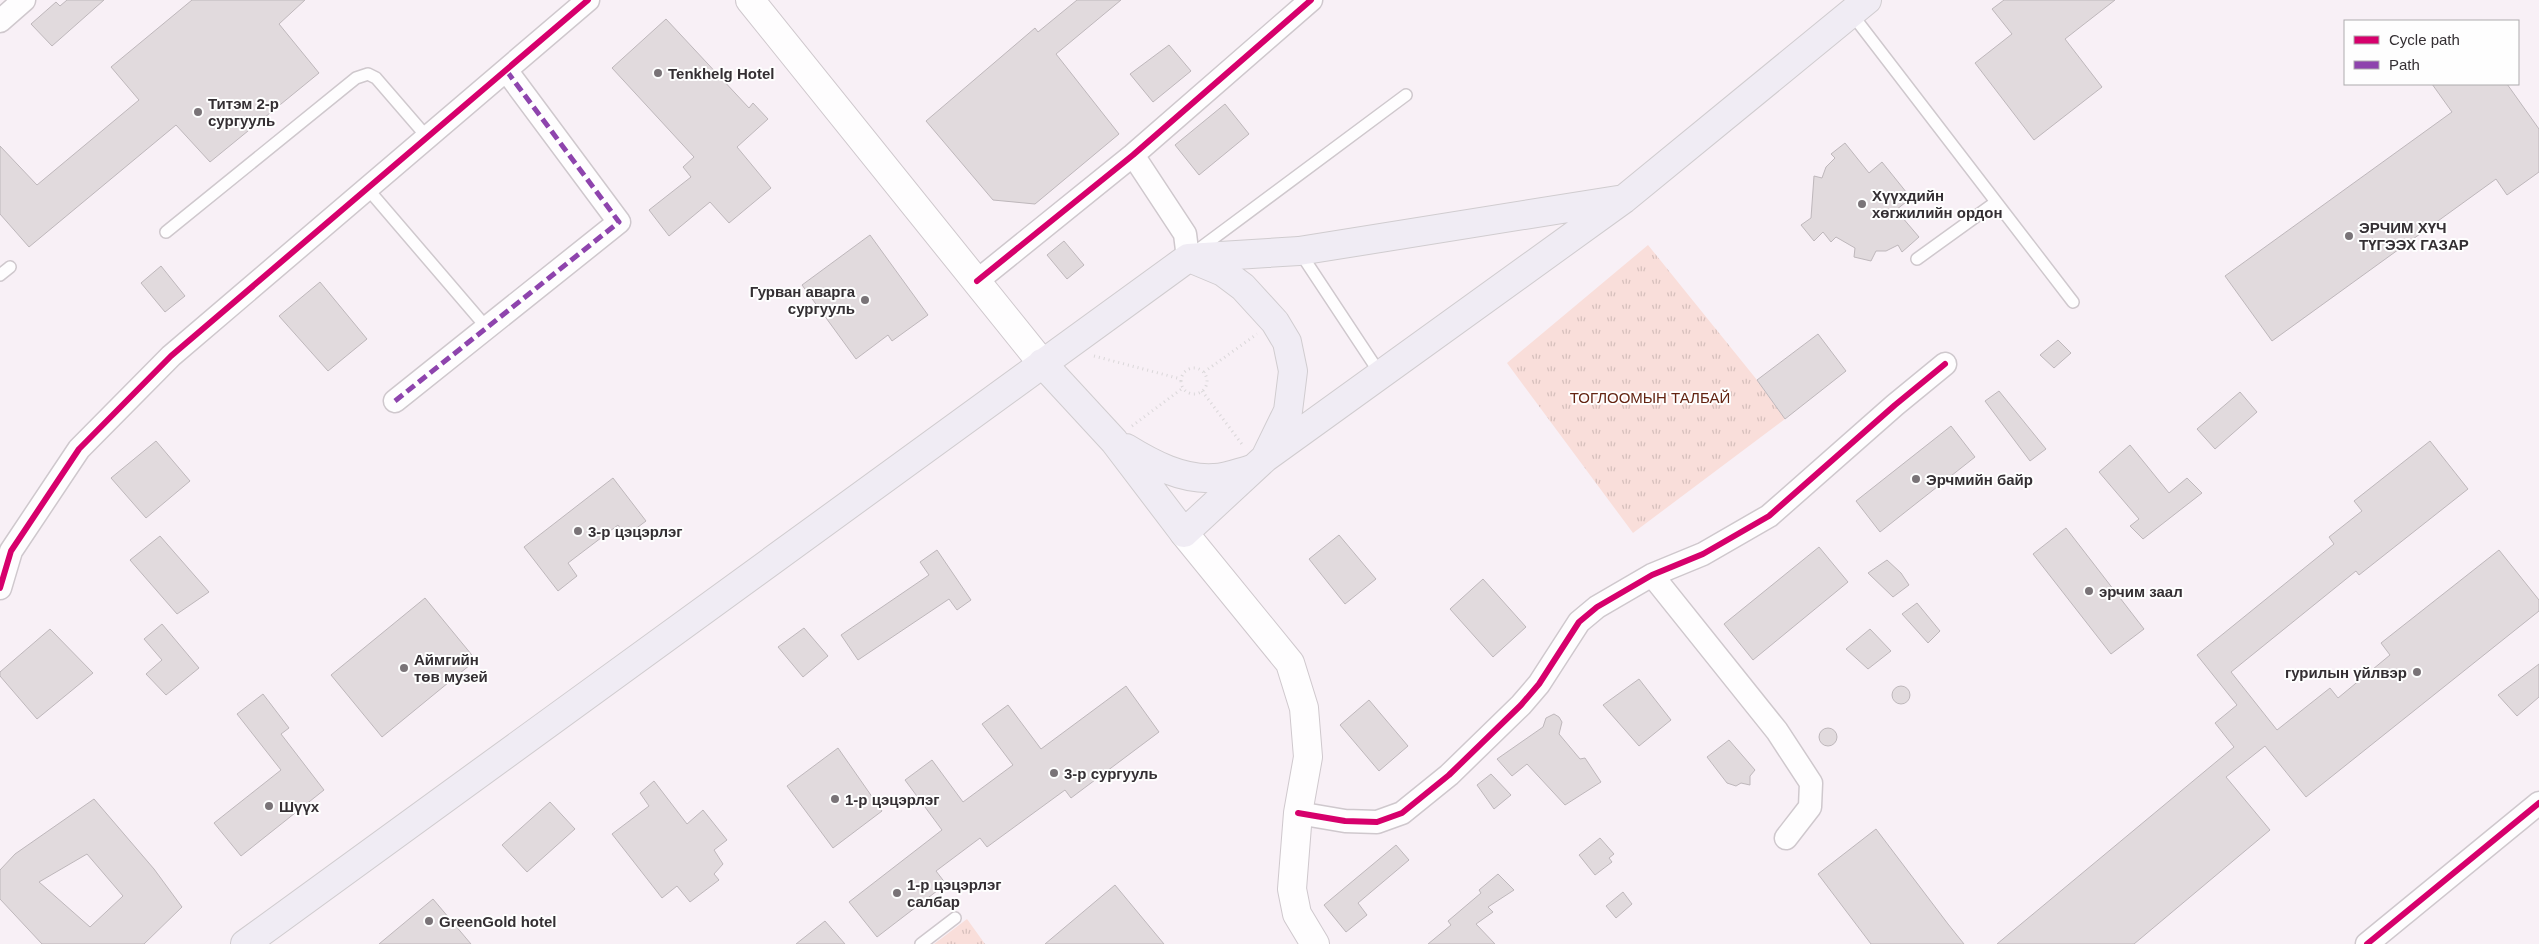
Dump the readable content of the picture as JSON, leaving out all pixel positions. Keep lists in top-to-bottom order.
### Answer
{
  "parks": ["ТОГЛООМЫН ТАЛБАЙ"],
  "places": [
    "Tenkhelg Hotel",
    "Титэм 2-р сургууль",
    "Хүүхдийн хөгжилийн ордон",
    "ЭРЧИМ ХҮЧ ТҮГЭЭХ ГАЗАР",
    "Гурван аварга сургууль",
    "Эрчмийн байр",
    "3-р цэцэрлэг",
    "эрчим заал",
    "Аймгийн төв музей",
    "гурилын үйлвэр",
    "3-р сургууль",
    "1-р цэцэрлэг",
    "Шүүх",
    "1-р цэцэрлэг салбар",
    "GreenGold hotel"
  ],
  "legend": ["Cycle path", "Path"]
}
